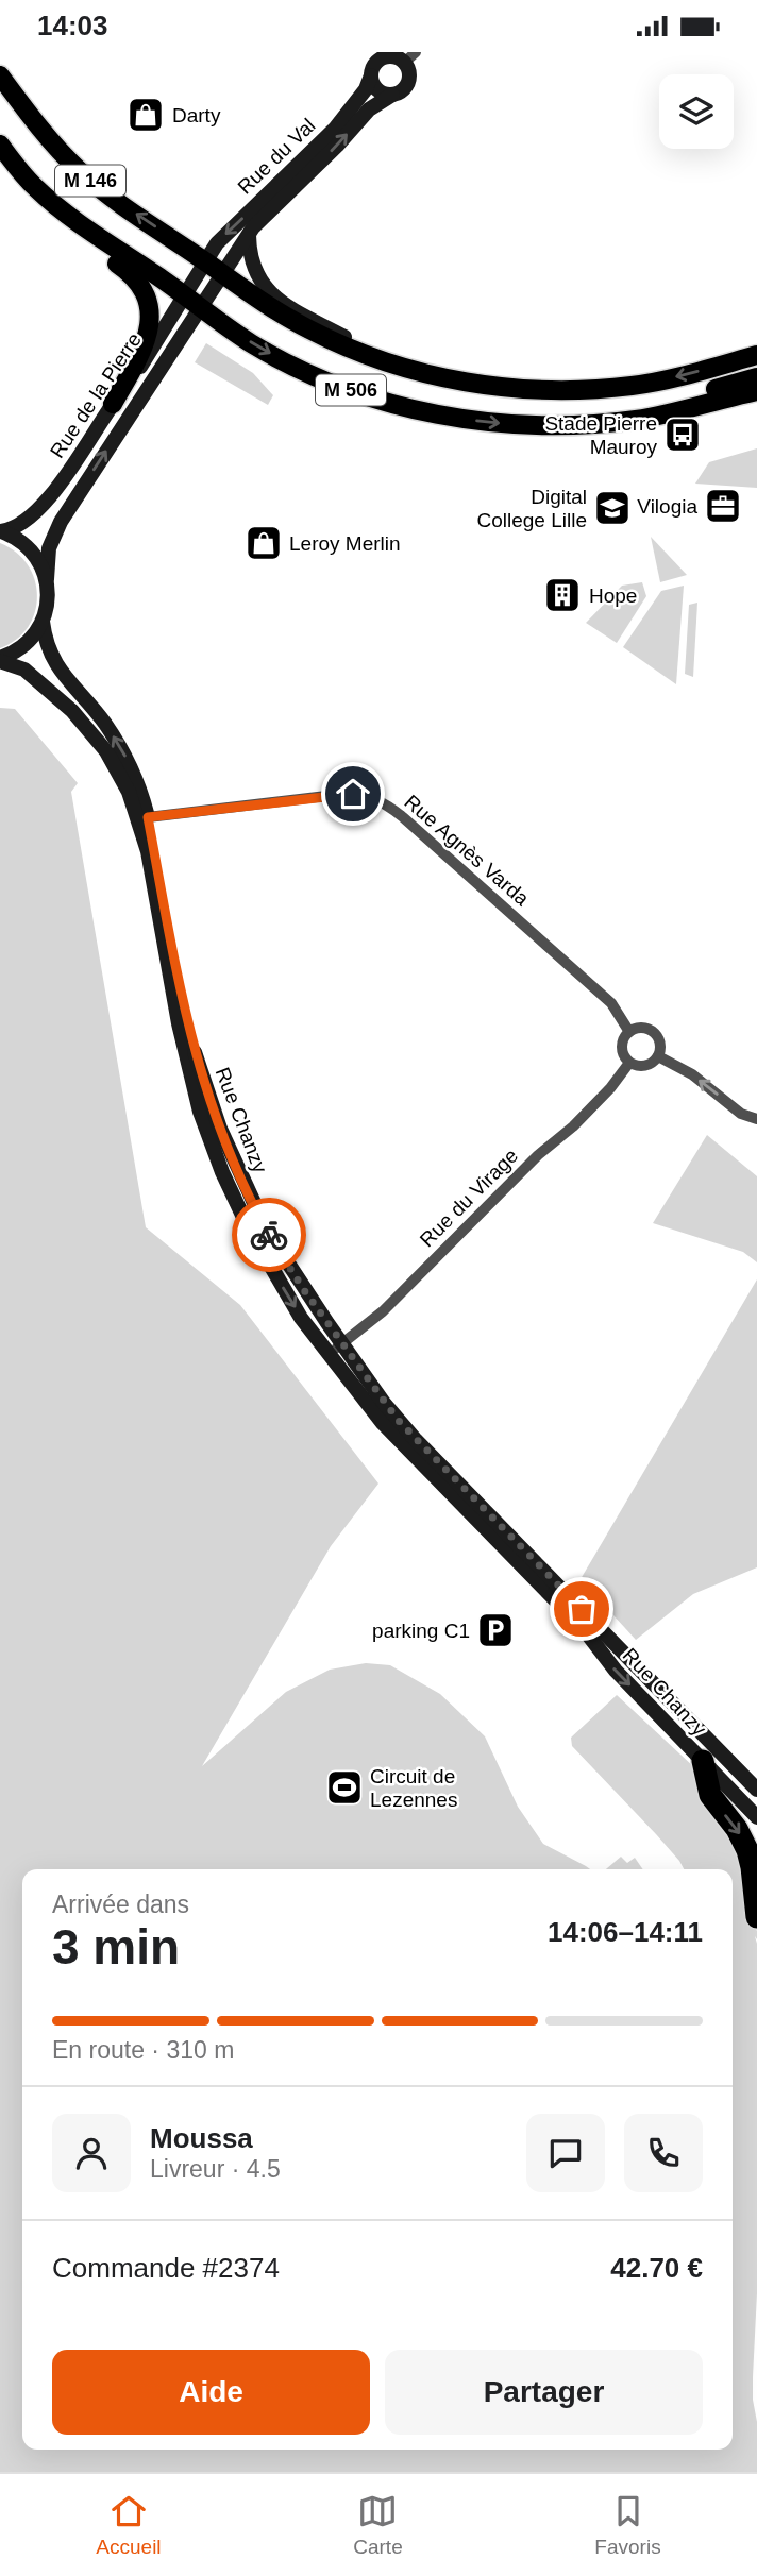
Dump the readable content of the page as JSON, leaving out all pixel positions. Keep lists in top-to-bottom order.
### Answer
{
  "streets": {
    "main road": [
      "Rue du Val",
      "M 146",
      "M 506",
      "Rue de la Pierre",
      "Rue Chanzy"
    ],
    "street": ["Rue Agnès Varda", "Rue du Virage"]
  },
  "crossings": [
    ["Rue du Val", "M 146"],
    ["Rue du Val", "M 506"],
    ["Rue du Val", "Rue de la Pierre"],
    ["M 146", "M 506"],
    ["M 146", "Rue de la Pierre"],
    ["M 506", "Rue de la Pierre"],
    ["Rue de la Pierre", "Rue Chanzy"],
    ["Rue Agnès Varda", "Rue Chanzy"],
    ["Rue Agnès Varda", "Rue du Virage"],
    ["Rue Chanzy", "Rue du Virage"]
  ],
  "places": {
    "shop": ["Darty", "Leroy Merlin"],
    "bus stop": ["Stade Pierre Mauroy"],
    "office": ["Vilogia"],
    "school or university": ["Digital College Lille"],
    "building": ["Hope"],
    "parking": ["parking C1"],
    "sports": ["Circuit de Lezennes"]
  },
  "page": {
    "status": "14:03",
    "heading": ["3 min", "Arrivée dans", "14:06–14:11"],
    "panel": [
      "Moussa",
      "Livreur · 4.5",
      "Commande #2374",
      "42.70 €"
    ],
    "bar": "En route · 310 m",
    "buttons": ["Aide", "Partager"],
    "tabs": ["Accueil", "Carte", "Favoris"]
  }
}
